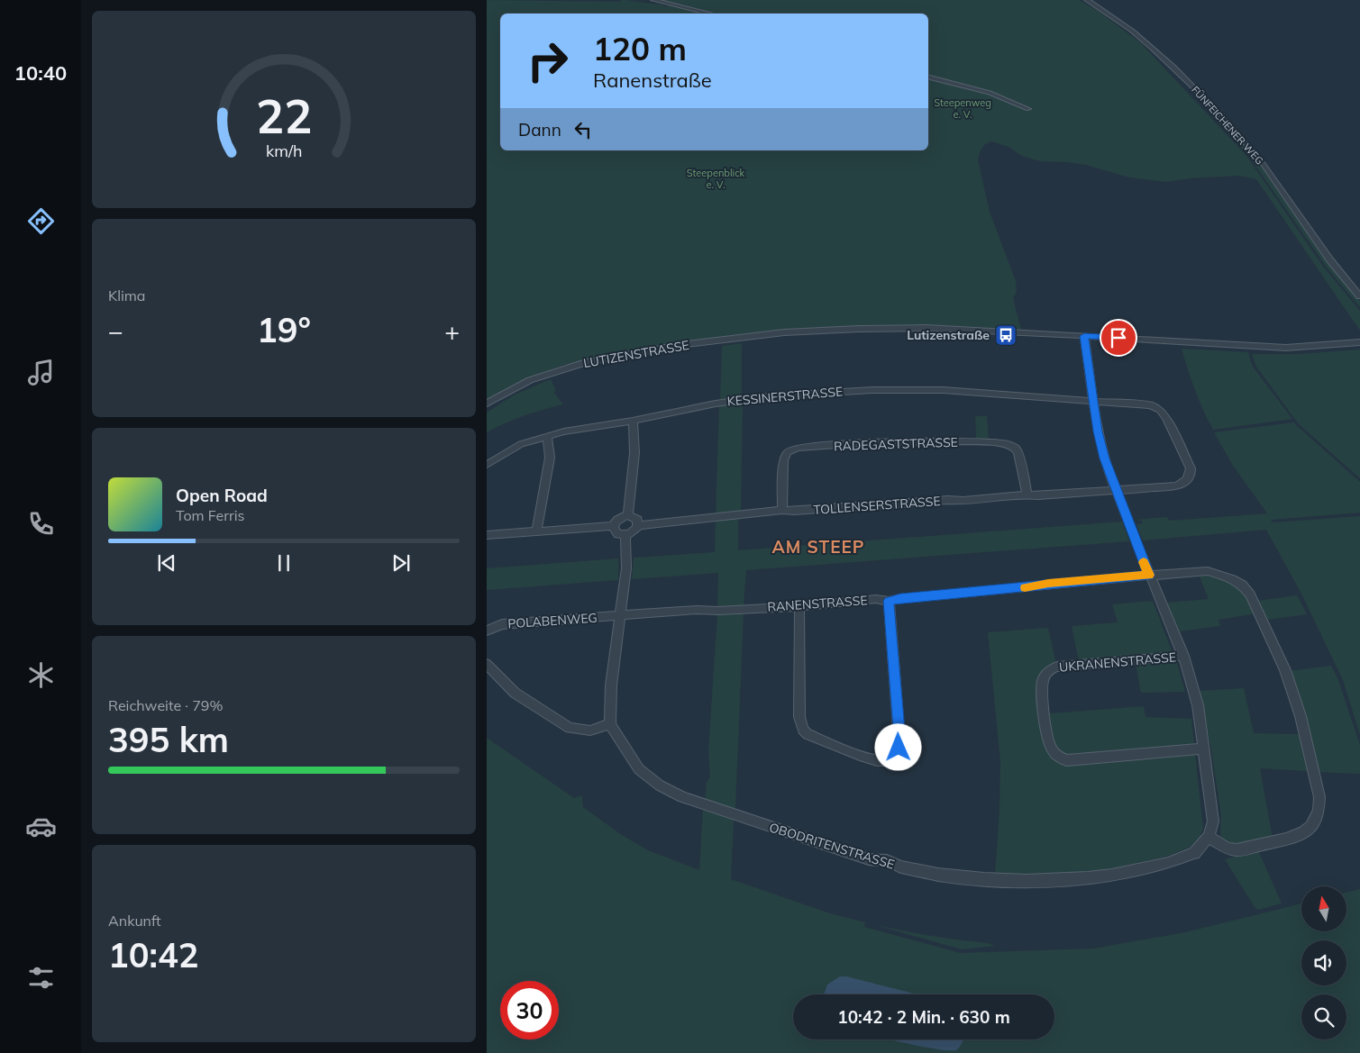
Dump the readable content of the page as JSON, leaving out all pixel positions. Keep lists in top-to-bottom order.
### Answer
{
  "streets": {
    "street": [
      "FÜNFEICHENER WEG",
      "LUTIZENSTRASSE",
      "KESSINERSTRASSE",
      "RADEGASTSTRASSE",
      "TOLLENSERSTRASSE",
      "RANENSTRASSE",
      "POLABENWEG",
      "UKRANENSTRASSE",
      "OBODRITENSTRASSE"
    ]
  },
  "crossings": [
    ["KESSINERSTRASSE", "TOLLENSERSTRASSE"],
    ["RADEGASTSTRASSE", "TOLLENSERSTRASSE"],
    ["RANENSTRASSE", "POLABENWEG"],
    ["RANENSTRASSE", "OBODRITENSTRASSE"]
  ],
  "districts": ["AM STEEP"],
  "parks": ["Steepenweg e. V.", "Steepenblick e. V."],
  "places": {
    "bus stop": ["Lutizenstraße"]
  },
  "north": "top",
  "page": {
    "tabs": "10:40",
    "turn": ["120 m", "Ranenstraße"],
    "then": "Dann",
    "tile": [
      "Klima",
      ["Reichweite · 79%", "395 km"],
      ["Ankunft", "10:42"]
    ],
    "heat": ["−", "19°", "+"],
    "song": ["Open Road", "Tom Ferris"],
    "limit": "30",
    "trip": "10:42 · 2 Min. · 630 m",
    "gauge": ["22", "km/h"]
  }
}
